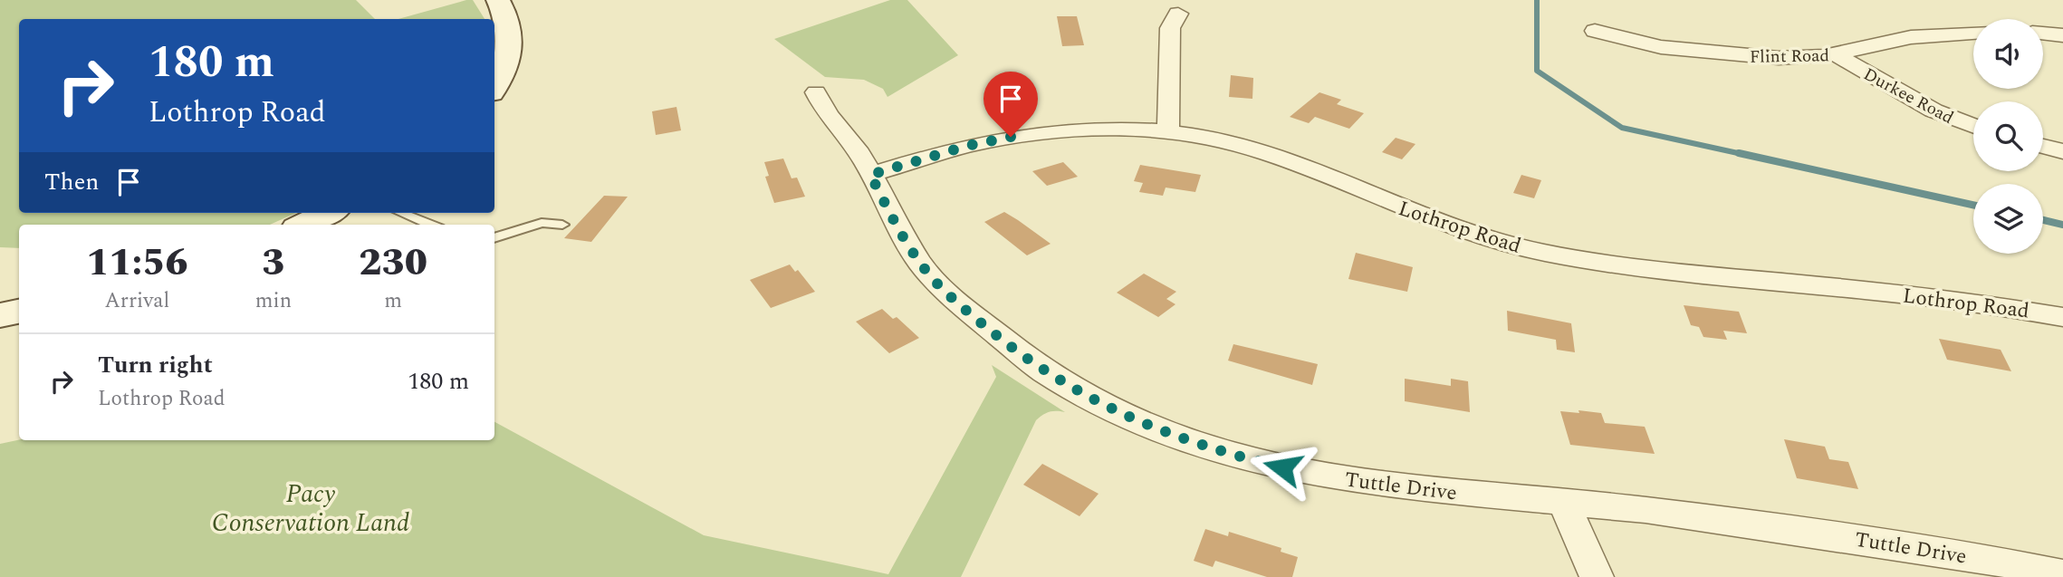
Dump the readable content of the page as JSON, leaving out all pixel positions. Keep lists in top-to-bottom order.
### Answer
{
  "streets": {
    "street": [
      "Flint Road",
      "Durkee Road",
      "Lothrop Road",
      "Tuttle Drive"
    ]
  },
  "crossings": [
    ["Flint Road", "Durkee Road"],
    ["Lothrop Road", "Tuttle Drive"]
  ],
  "parks": ["Pacy Conservation Land"],
  "page": {
    "turn": ["180 m", "Lothrop Road"],
    "then": "Then",
    "eta": [
      "11:56",
      "Arrival",
      "3",
      "min",
      "230",
      "m"
    ],
    "list": [
      {
        "name": "Turn right",
        "note": "Lothrop Road",
        "value": "180 m"
      }
    ]
  }
}
